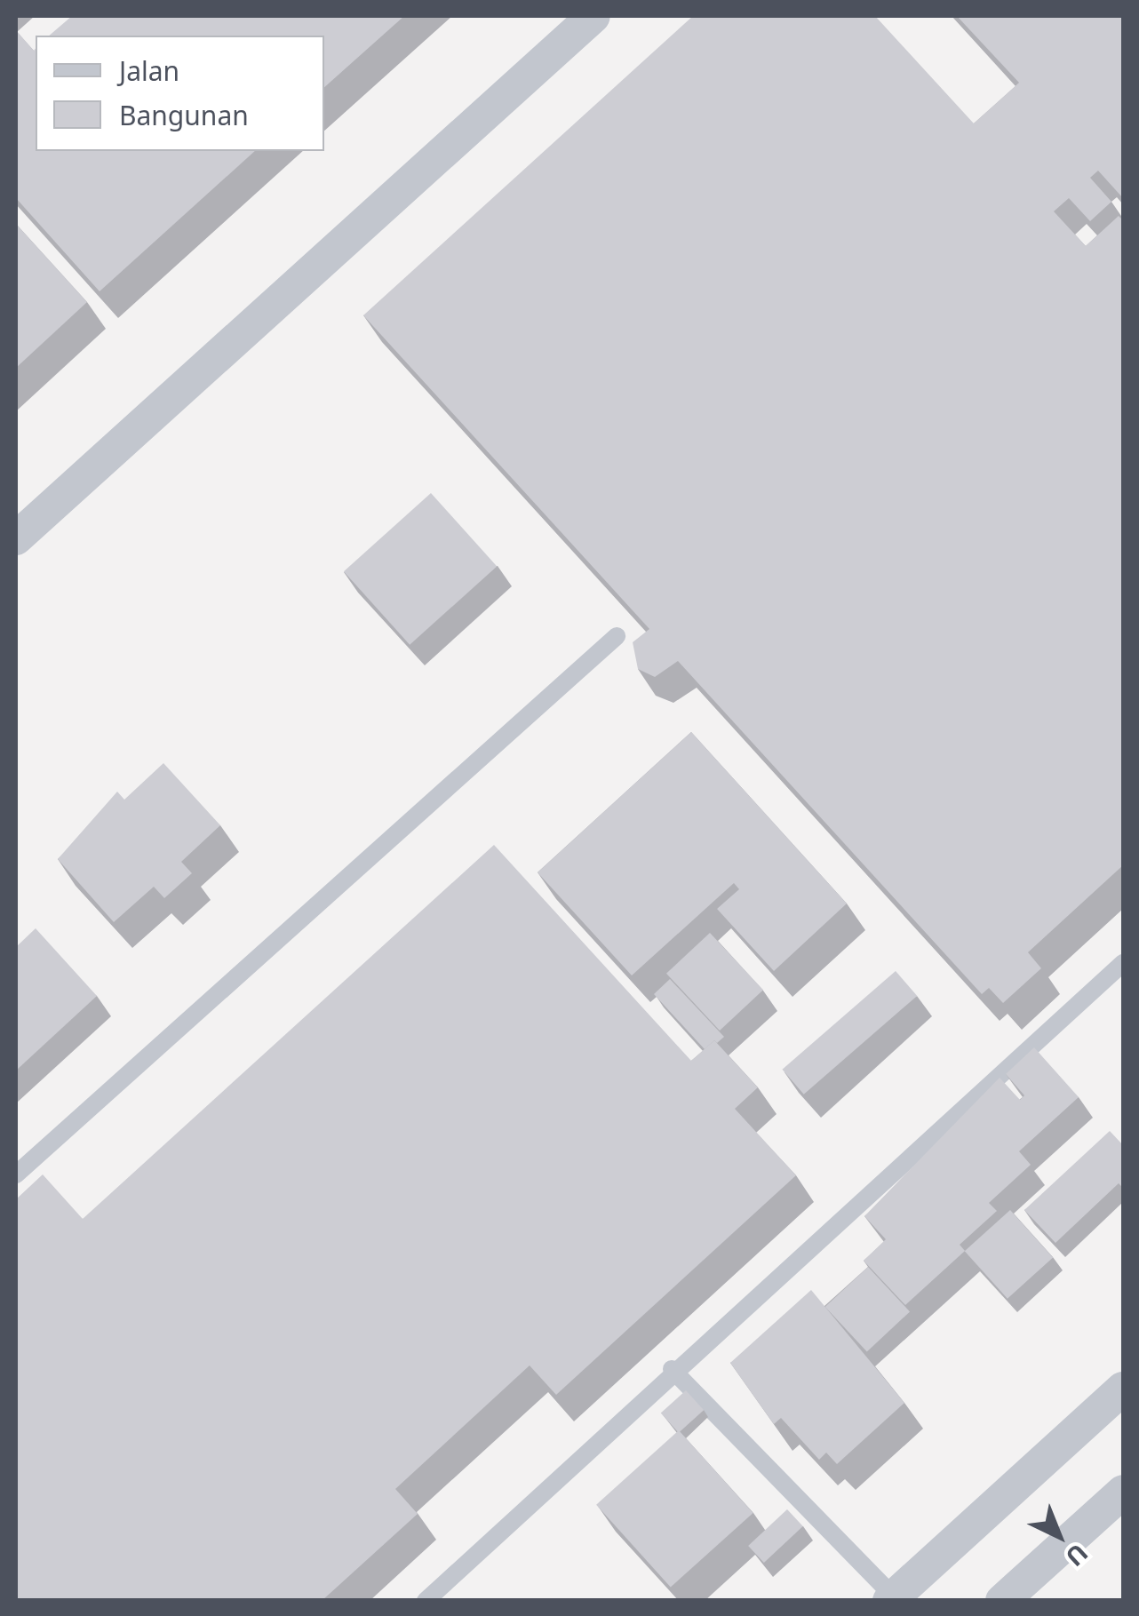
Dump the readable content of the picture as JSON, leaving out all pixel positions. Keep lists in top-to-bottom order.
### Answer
{
  "legend": ["Jalan", "Bangunan"],
  "north": "bottom right"
}
